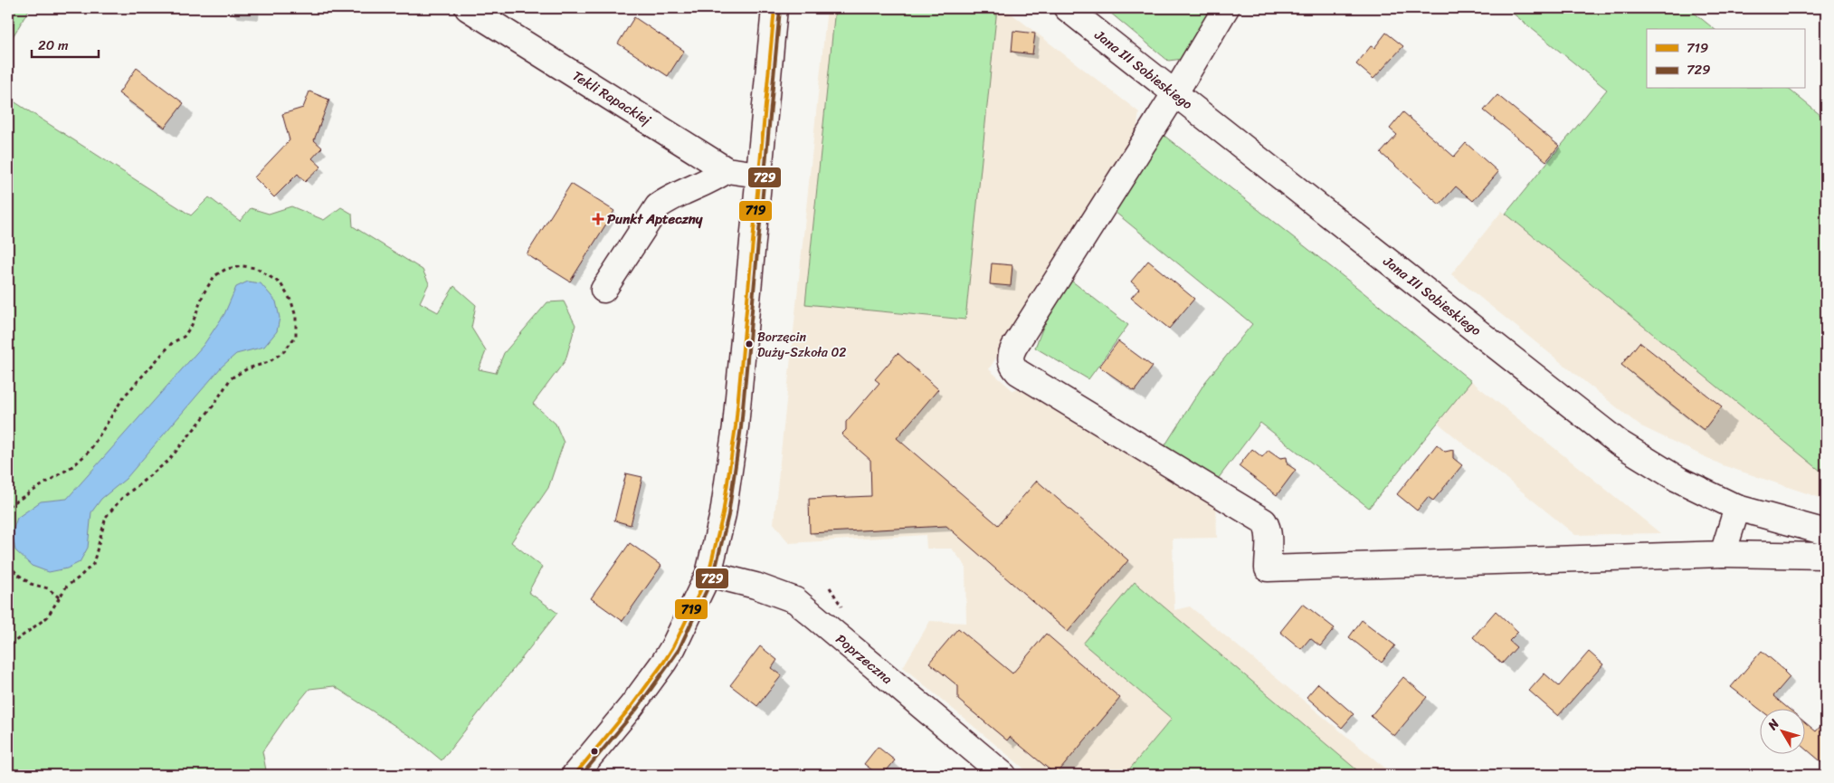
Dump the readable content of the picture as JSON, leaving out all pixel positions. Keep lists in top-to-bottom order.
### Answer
{
  "streets": {
    "street": ["Jana III Sobieskiego", "Tekli Rapackiej", "Poprzeczna"]
  },
  "places": {
    "health": ["Punkt Apteczny"],
    "other": ["Borzęcin Duży-Szkoła 02"]
  },
  "lines": ["transit line 719", "transit line 729"],
  "legend": ["719", "729"],
  "scale_bar": "20 m",
  "north": "top left"
}
